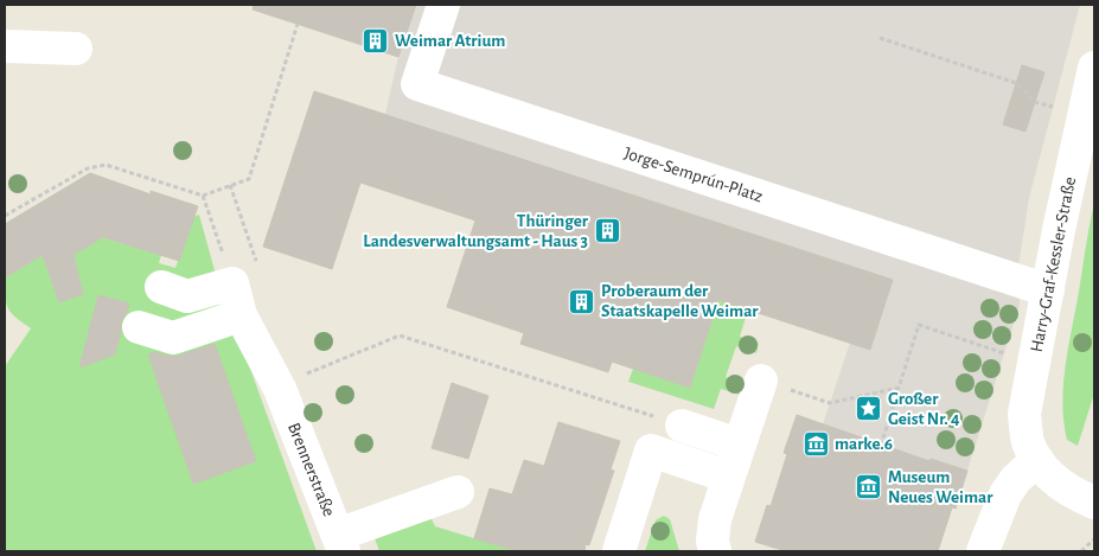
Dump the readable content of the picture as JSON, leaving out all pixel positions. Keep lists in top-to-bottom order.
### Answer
{
  "streets": {
    "street": ["Jorge-Semprún-Platz", "Harry-Graf-Kessler-Straße", "Brennerstraße"]
  },
  "crossings": [
    ["Jorge-Semprún-Platz", "Harry-Graf-Kessler-Straße"]
  ],
  "places": {
    "building": ["Weimar Atrium", "Thüringer Landesverwaltungsamt - Haus 3", "Proberaum der Staatskapelle Weimar"],
    "place": ["Großer Geist Nr. 4"],
    "museum": ["marke.6", "Museum Neues Weimar"]
  }
}
